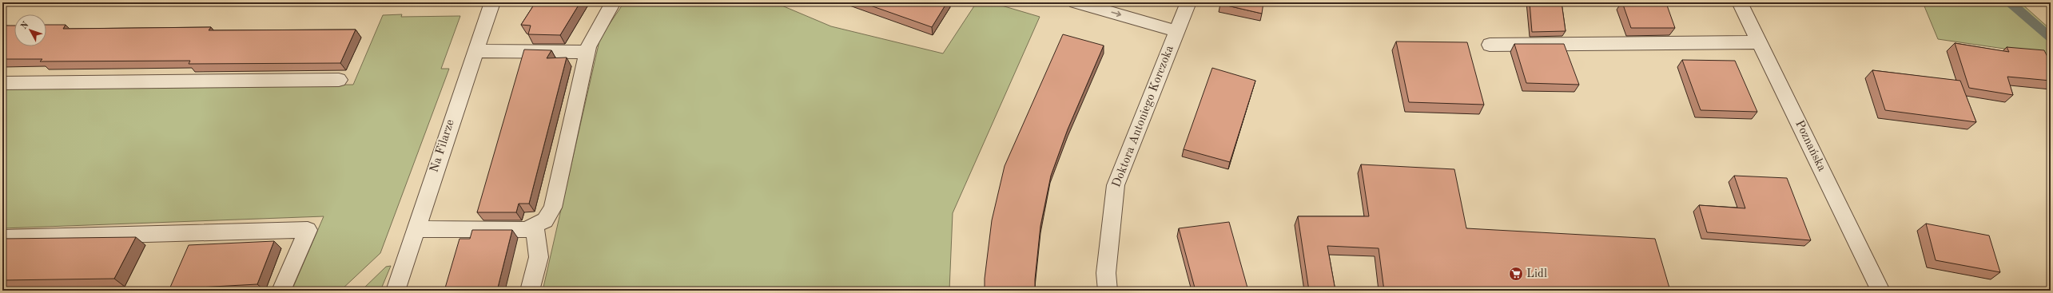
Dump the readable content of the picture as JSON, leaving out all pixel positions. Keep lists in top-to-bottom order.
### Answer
{
  "streets": {
    "street": ["Doktora Antoniego Korczoka", "Na Filarze", "Poznańska"]
  },
  "places": {
    "supermarket": ["Lidl"]
  },
  "north": "top left"
}
